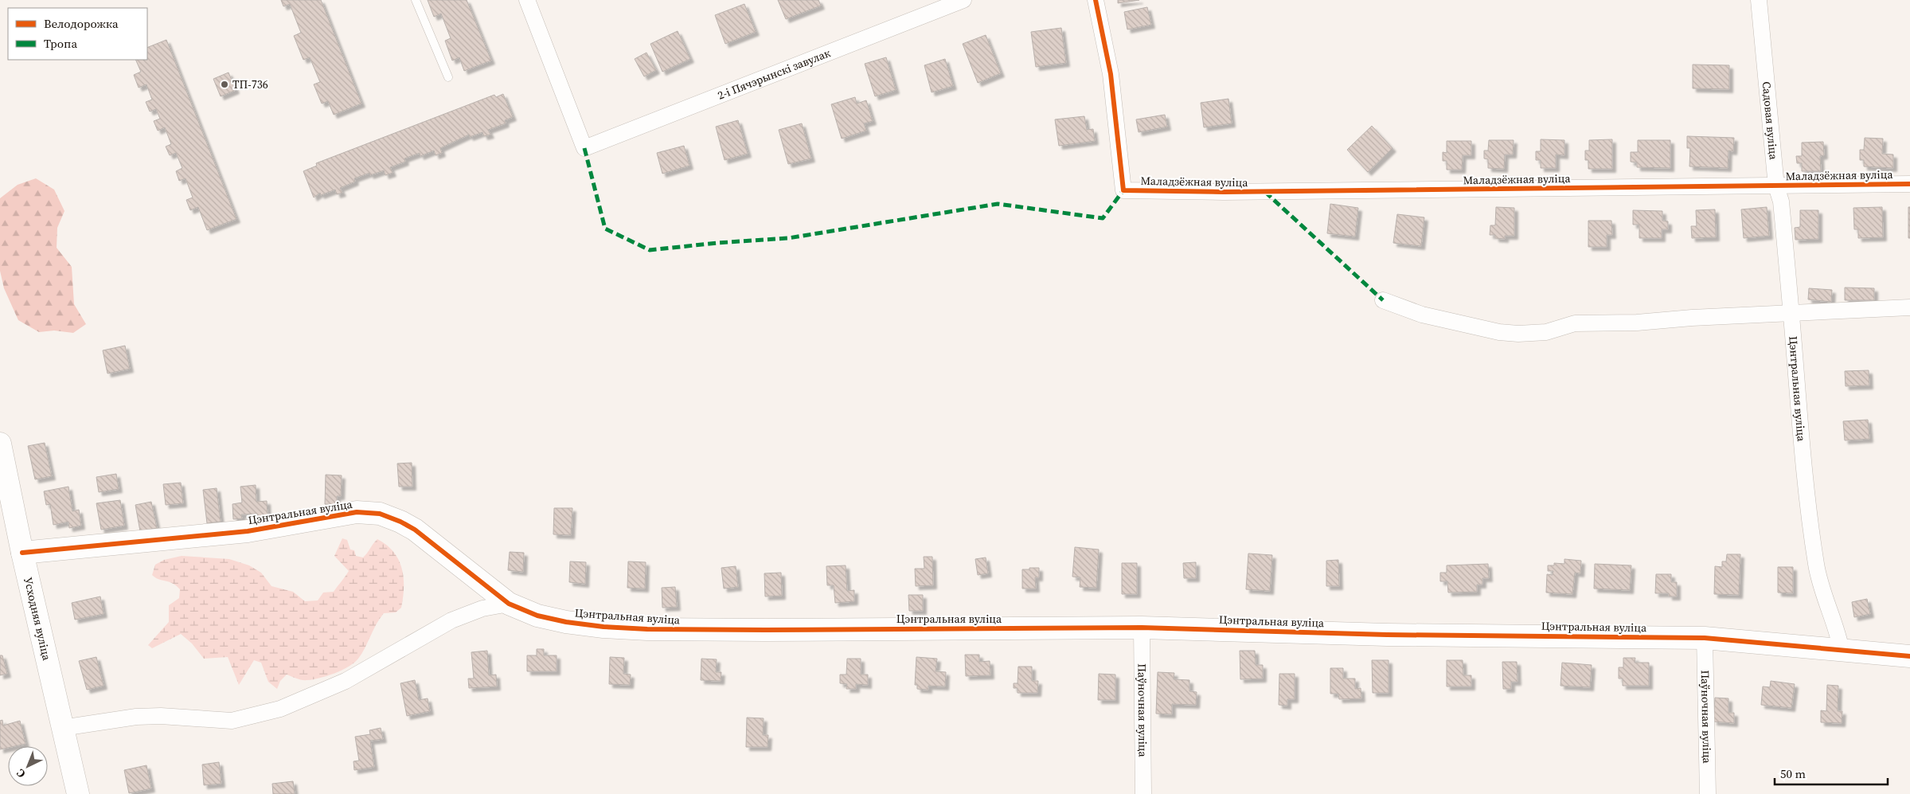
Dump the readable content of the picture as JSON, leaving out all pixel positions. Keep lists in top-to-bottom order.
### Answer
{
  "streets": {
    "street": [
      "2-і Пячэрынскі завулак",
      "Садовая вуліца",
      "Маладзёжная вуліца",
      "Цэнтральная вуліца",
      "Усходняя вуліца",
      "Паўночная вуліца"
    ]
  },
  "crossings": [
    ["Садовая вуліца", "Маладзёжная вуліца"],
    ["Садовая вуліца", "Цэнтральная вуліца"],
    ["Цэнтральная вуліца", "Усходняя вуліца"],
    ["Цэнтральная вуліца", "Паўночная вуліца"]
  ],
  "places": ["ТП-736"],
  "legend": ["Велодорожка", "Тропа"],
  "scale_bar": "50 m",
  "north": "bottom left"
}
